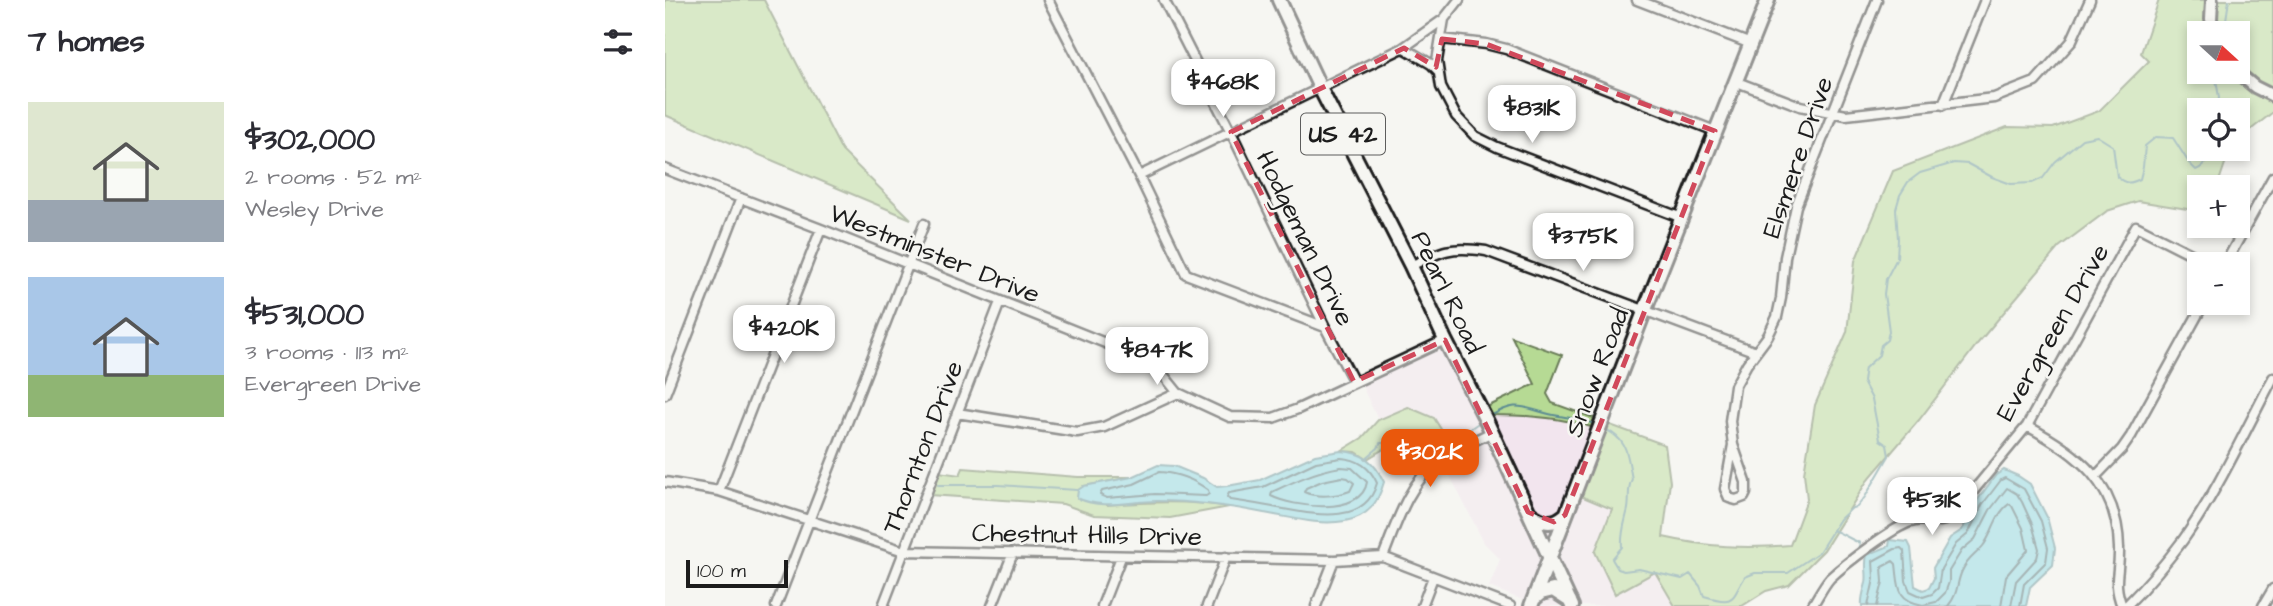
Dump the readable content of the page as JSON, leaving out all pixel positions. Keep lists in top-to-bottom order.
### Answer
{
  "streets": {
    "main road": ["US 42", "Pearl Road", "Snow Road"],
    "street": [
      "Elsmere Drive",
      "Hodgeman Drive",
      "Westminster Drive",
      "Evergreen Drive",
      "Thornton Drive",
      "Chestnut Hills Drive"
    ]
  },
  "crossings": [
    ["Westminster Drive", "Thornton Drive"],
    ["Pearl Road", "Snow Road"],
    ["Thornton Drive", "Chestnut Hills Drive"]
  ],
  "scale_bar": "100 m",
  "north": "right",
  "page": {
    "heading": "7 homes",
    "map_buttons": ["+", "−"],
    "price": [
      "$468K",
      "$831K",
      "$375K",
      "$420K",
      "$847K",
      "$302K",
      "$531K"
    ],
    "list": [
      {
        "name": "$302,000",
        "note": "2 rooms · 52 m² · Wesley Drive"
      },
      {
        "name": "$531,000",
        "note": "3 rooms · 113 m² · Evergreen Drive"
      }
    ],
    "scale": "100 m"
  }
}
